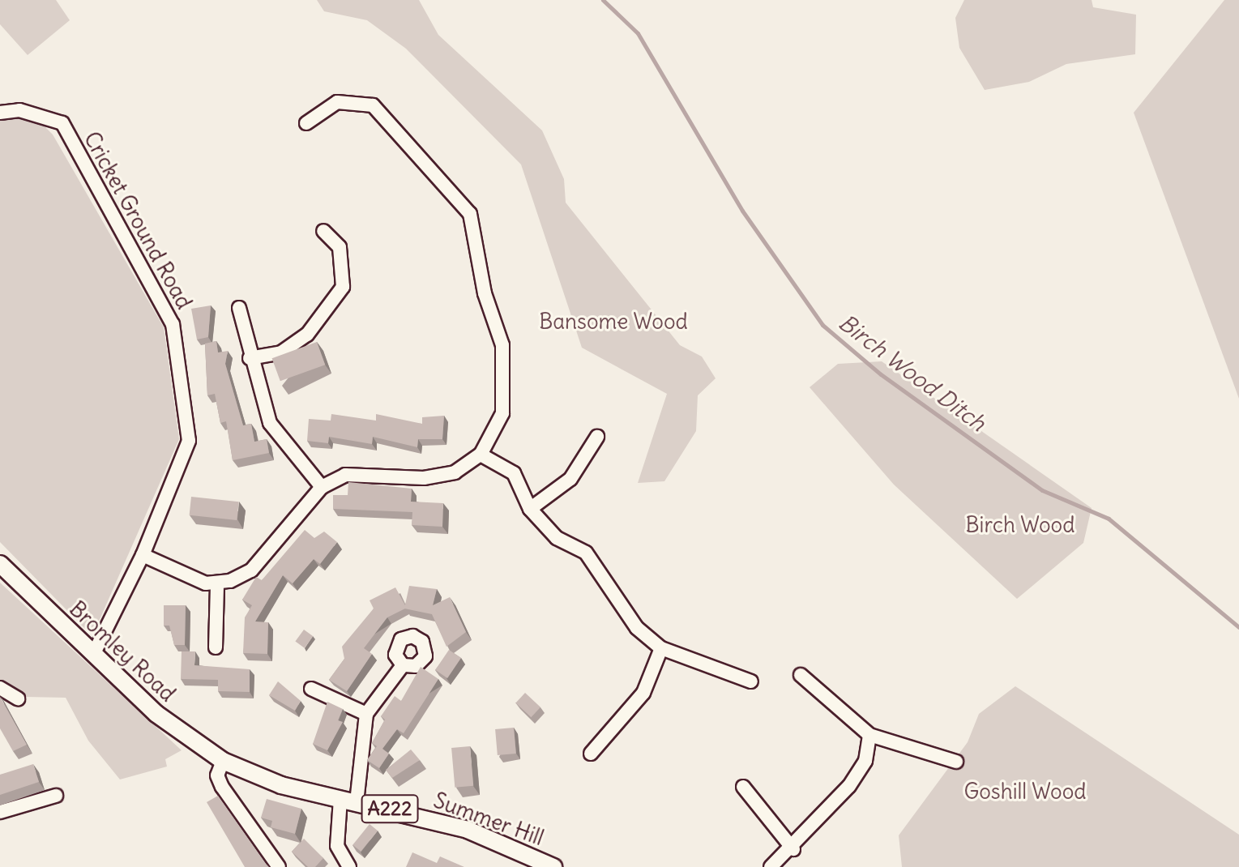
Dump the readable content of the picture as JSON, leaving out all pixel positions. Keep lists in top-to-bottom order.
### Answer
{
  "streets": {
    "main road": ["Bromley Road", "A222", "Summer Hill"],
    "street": ["Cricket Ground Road"]
  },
  "crossings": [
    ["Cricket Ground Road", "Bromley Road"],
    ["Bromley Road", "Summer Hill"]
  ],
  "water": ["Birch Wood Ditch"],
  "parks": ["Bansome Wood", "Birch Wood", "Goshill Wood"]
}
